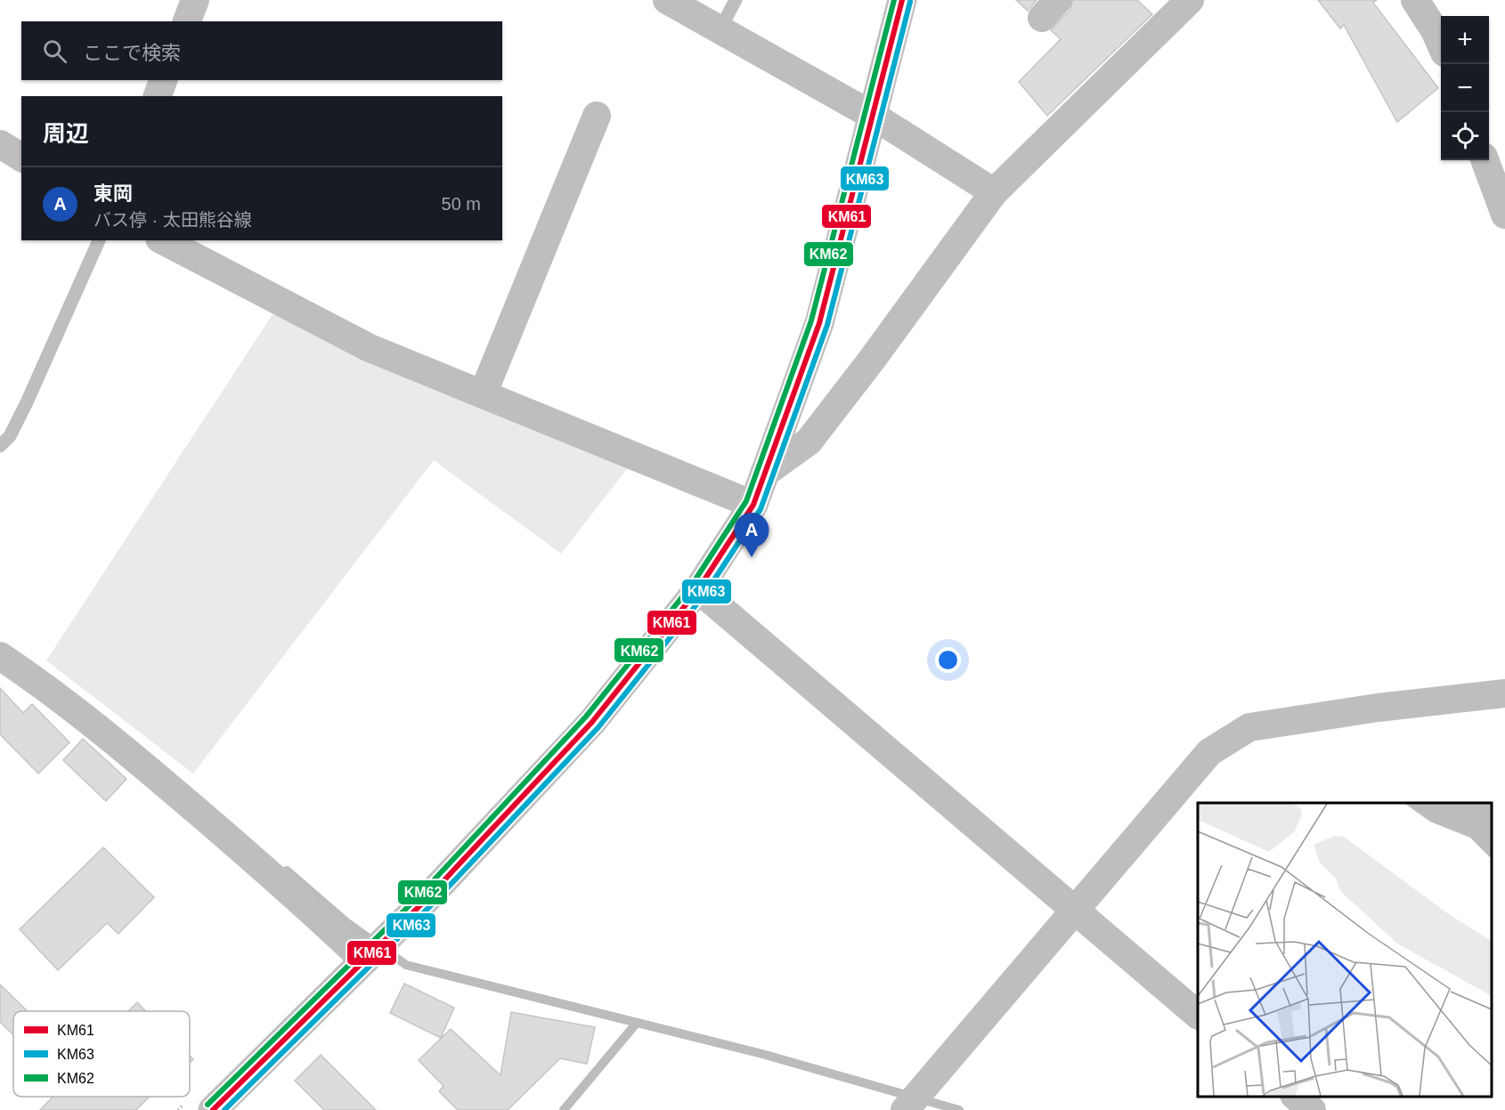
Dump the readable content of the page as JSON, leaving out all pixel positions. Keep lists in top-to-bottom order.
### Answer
{
  "lines": ["transit line KM61", "transit line KM62", "transit line KM63"],
  "legend": ["KM61", "KM63", "KM62"],
  "page": {
    "map_buttons": ["+", "−"],
    "search": "ここで検索",
    "heading": "周辺",
    "list": [
      {
        "mark": "A",
        "name": "東岡",
        "note": "バス停 · 太田熊谷線",
        "value": "50 m"
      }
    ],
    "pins": "A"
  }
}
